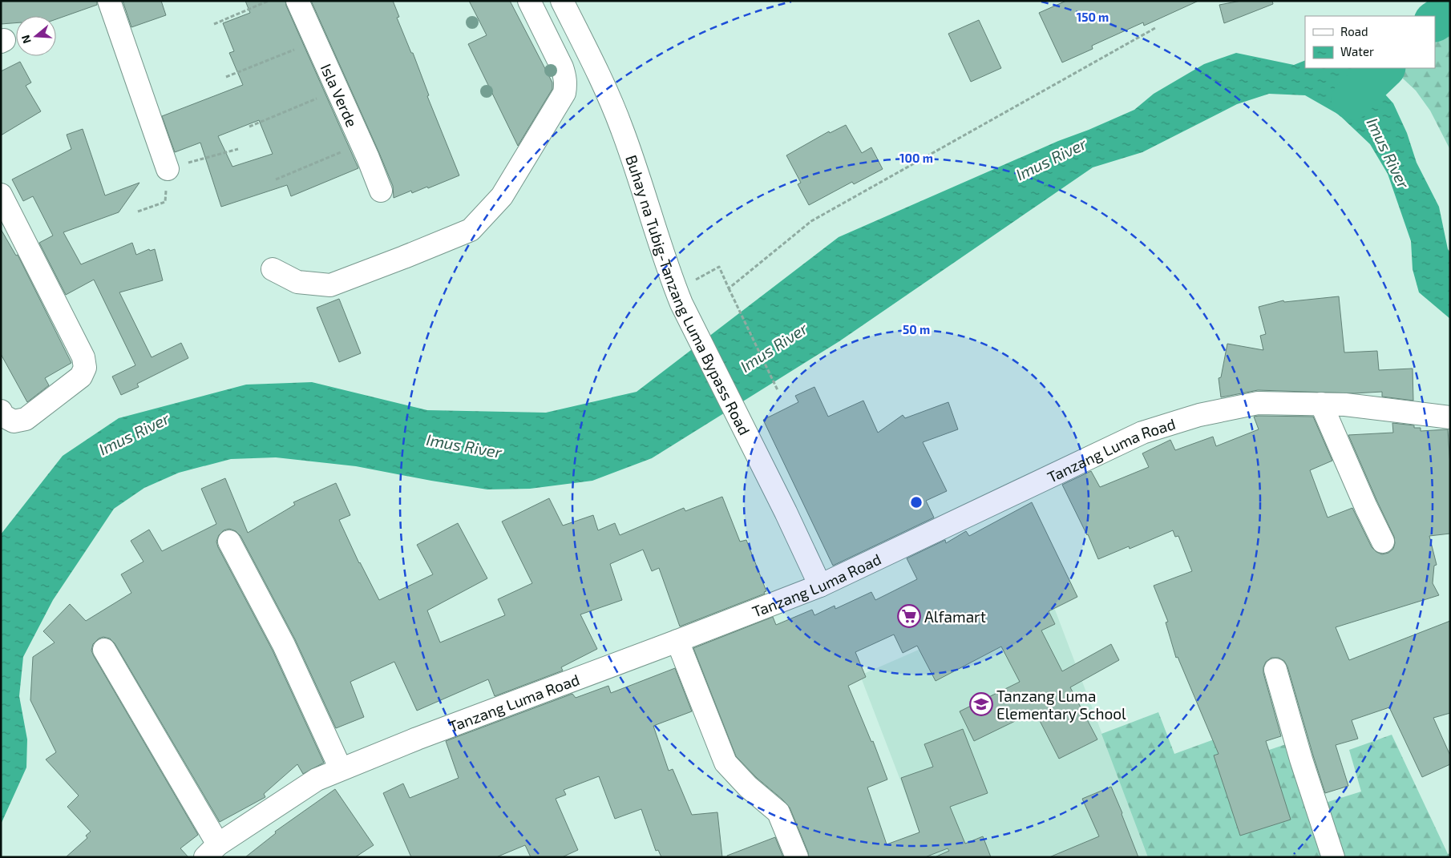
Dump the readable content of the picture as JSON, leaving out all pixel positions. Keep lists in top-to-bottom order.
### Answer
{
  "streets": {
    "street": ["Isla Verde", "Buhay na Tubig-Tanzang Luma Bypass Road", "Tanzang Luma Road"]
  },
  "crossings": [
    ["Buhay na Tubig-Tanzang Luma Bypass Road", "Tanzang Luma Road"]
  ],
  "water": ["Imus River"],
  "places": {
    "supermarket": ["Alfamart"],
    "school or university": ["Tanzang Luma Elementary School"]
  },
  "legend": ["Road", "Water"],
  "north": "left",
  "rings": ["150 m", "100 m", "50 m"]
}
